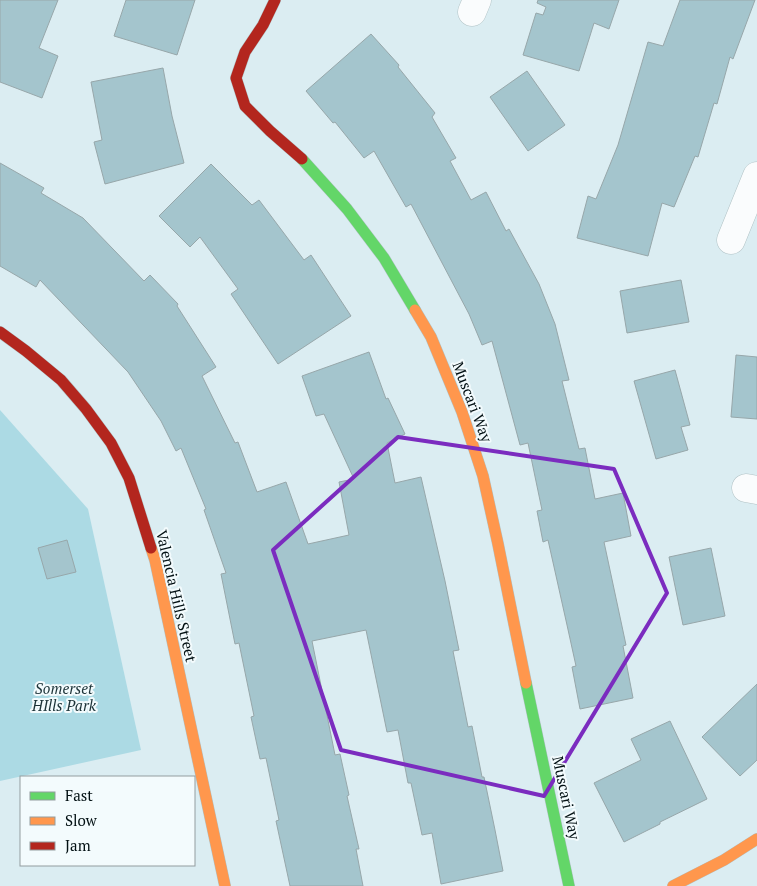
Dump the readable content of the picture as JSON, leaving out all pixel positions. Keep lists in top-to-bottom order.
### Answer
{
  "streets": {
    "street": ["Muscari Way", "Valencia Hills Street"]
  },
  "parks": ["Somerset HIlls Park"],
  "legend": ["Fast", "Slow", "Jam"]
}
